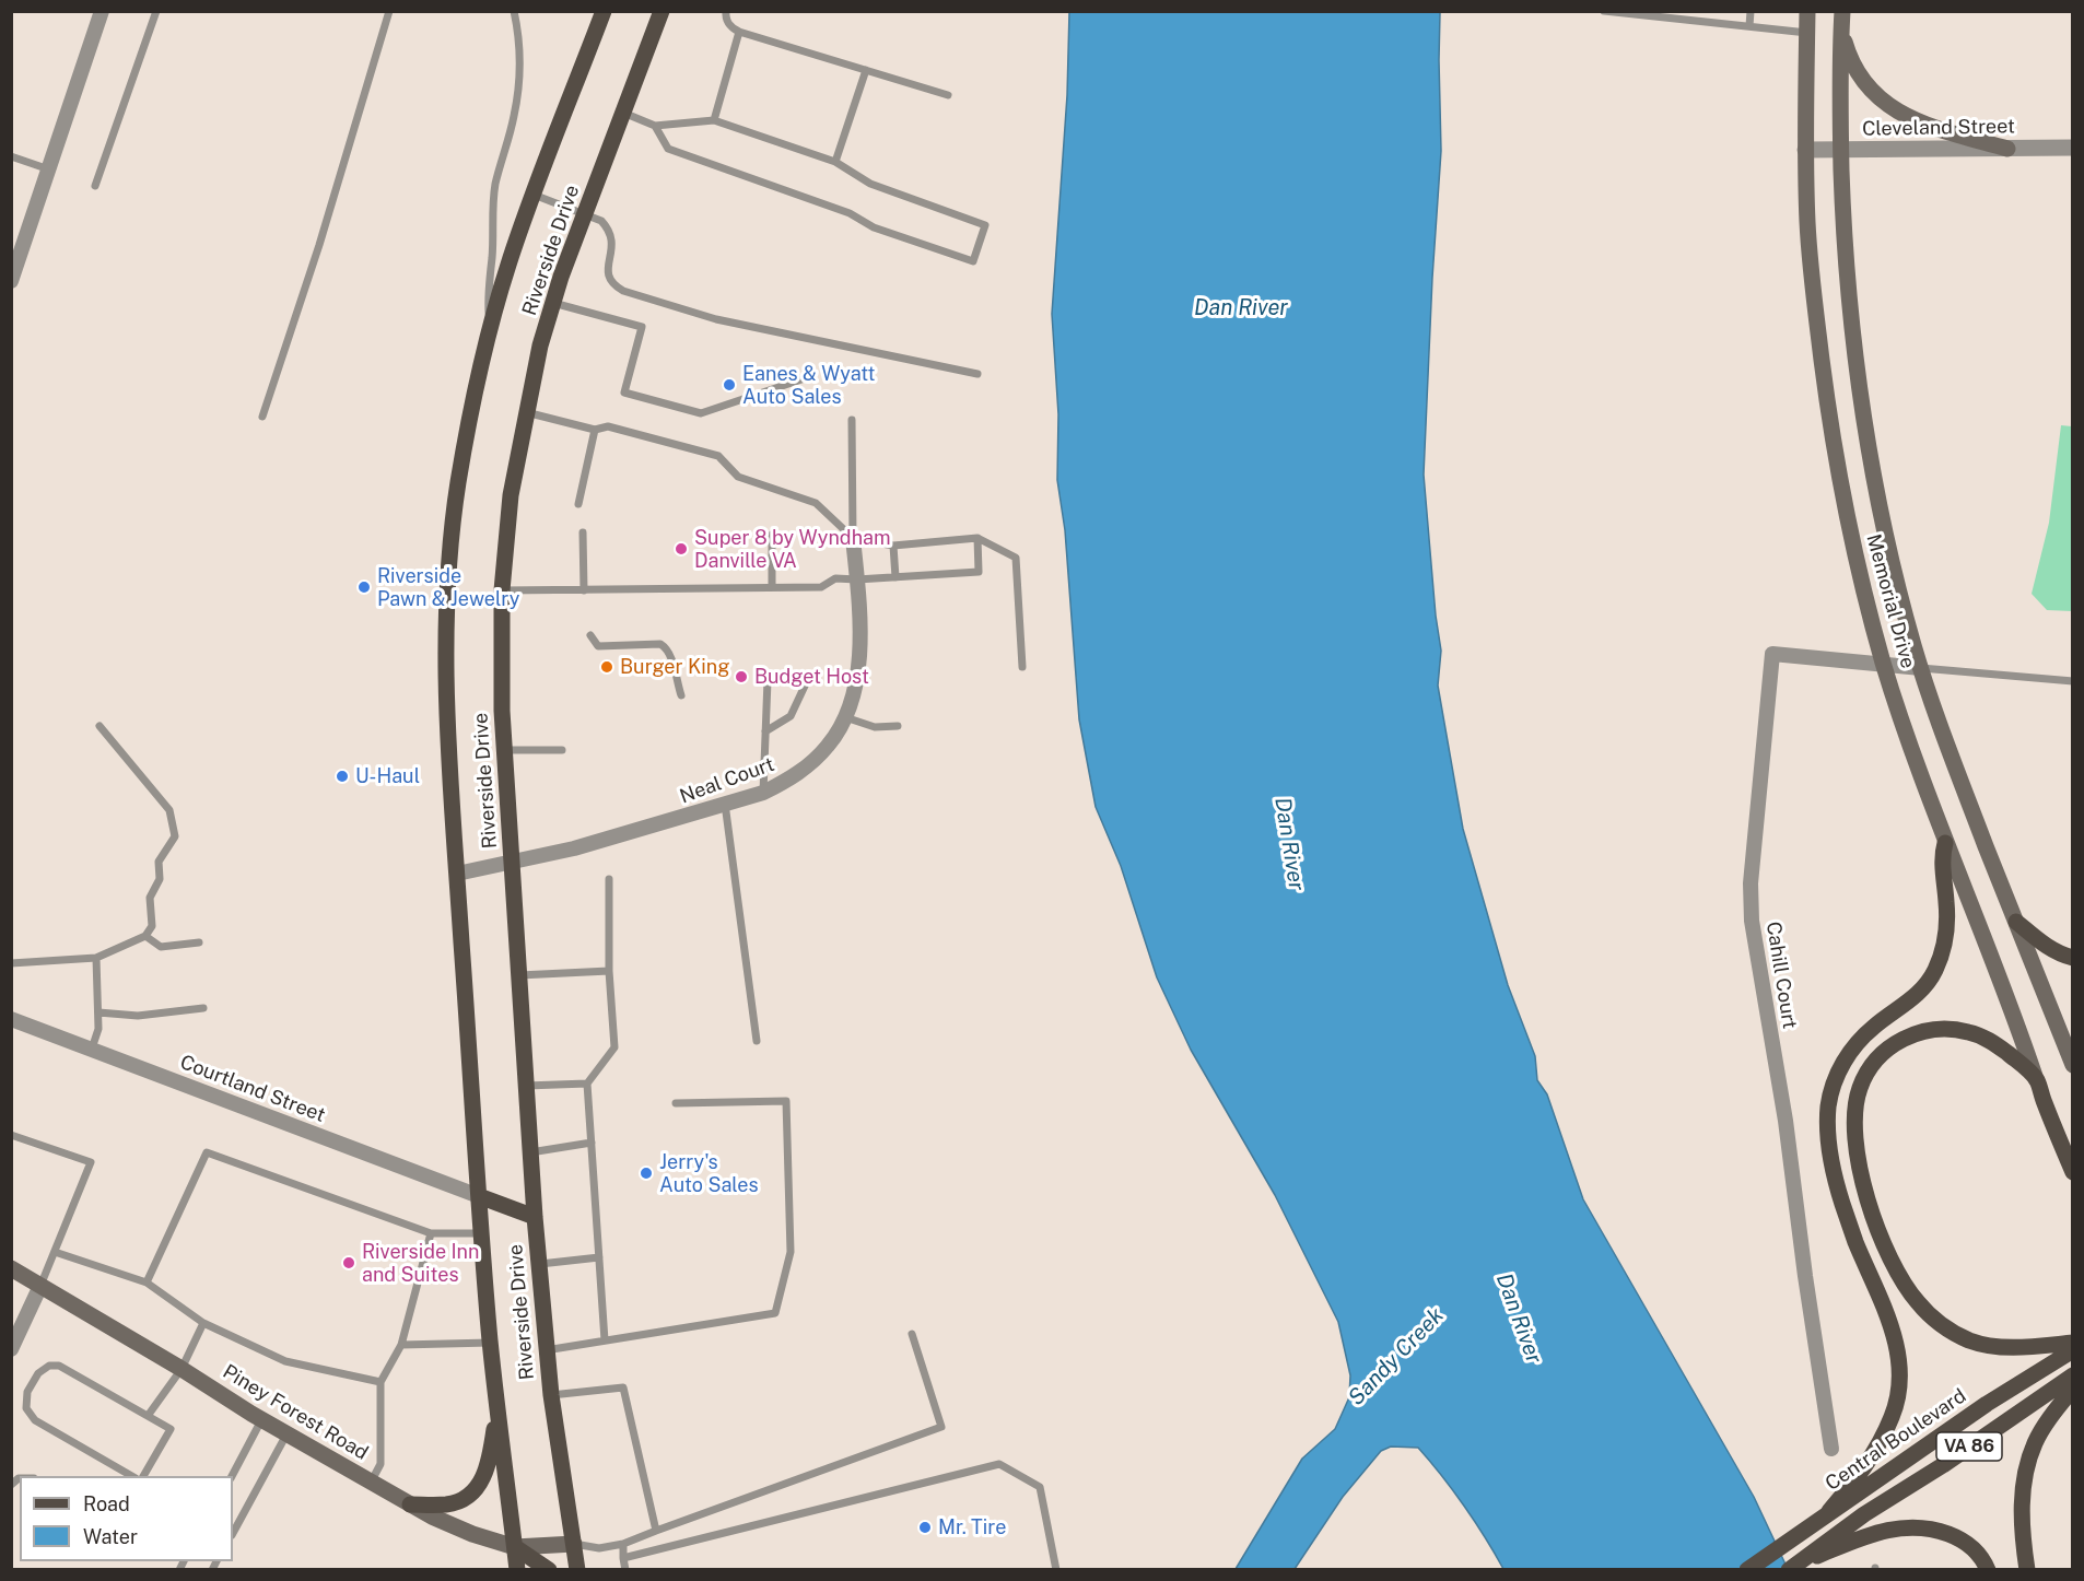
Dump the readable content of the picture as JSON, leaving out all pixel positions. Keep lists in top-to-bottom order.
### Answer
{
  "streets": {
    "main road": [
      "Riverside Drive",
      "Memorial Drive",
      "Piney Forest Road",
      "Central Boulevard",
      "VA 86"
    ],
    "street": [
      "Cleveland Street",
      "Neal Court",
      "Cahill Court",
      "Courtland Street"
    ]
  },
  "crossings": [
    ["Cleveland Street", "Memorial Drive"],
    ["Riverside Drive", "Neal Court"],
    ["Riverside Drive", "Courtland Street"],
    ["Riverside Drive", "Piney Forest Road"],
    ["Memorial Drive", "Cahill Court"]
  ],
  "water": ["Dan River", "Sandy Creek"],
  "places": [
    "Eanes & Wyatt Auto Sales",
    "Super 8 by Wyndham Danville VA",
    "Riverside Pawn & Jewelry",
    "Burger King",
    "Budget Host",
    "U-Haul",
    "Jerry's Auto Sales",
    "Riverside Inn and Suites",
    "Mr. Tire"
  ],
  "legend": ["Road", "Water"]
}
